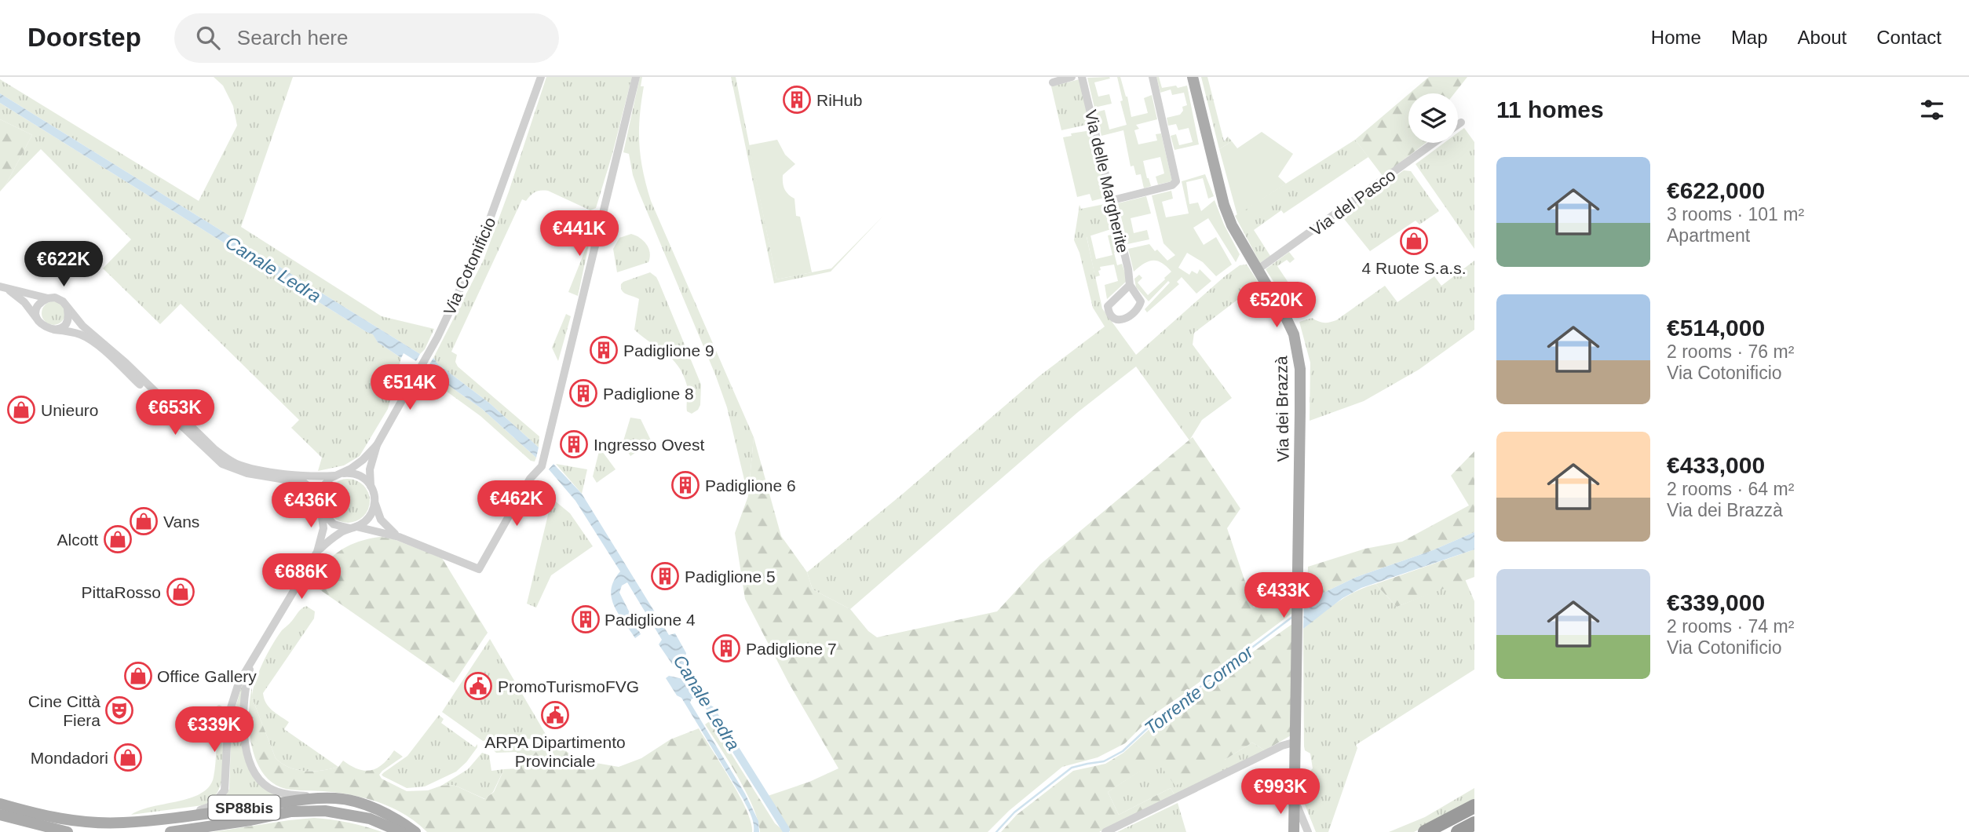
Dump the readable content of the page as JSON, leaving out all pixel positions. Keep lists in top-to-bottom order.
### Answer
{
  "streets": {
    "main road": ["Via dei Brazzà", "SP88bis"],
    "street": ["Via delle Margherite", "Via del Pasco", "Via Cotonificio"]
  },
  "crossings": [
    ["Via del Pasco", "Via dei Brazzà"]
  ],
  "water": ["Canale Ledra", "Torrente Cormor"],
  "places": {
    "building": [
      "RiHub",
      "Padiglione 9",
      "Padiglione 8",
      "Ingresso Ovest",
      "Padiglione 6",
      "Padiglione 5",
      "Padiglione 4",
      "Padiglione 7"
    ],
    "shop": [
      "4 Ruote S.a.s.",
      "Unieuro",
      "Vans",
      "Alcott",
      "PittaRosso",
      "Office Gallery",
      "Mondadori"
    ],
    "public building": ["PromoTurismoFVG", "ARPA Dipartimento Provinciale"],
    "theatre": ["Cine Città Fiera"]
  },
  "page": {
    "header": "Doorstep",
    "search": "Search here",
    "nav": [
      "Home",
      "Map",
      "About",
      "Contact"
    ],
    "heading": "11 homes",
    "list": [
      {
        "name": "€622,000",
        "note": "3 rooms · 101 m² · Apartment"
      },
      {
        "name": "€514,000",
        "note": "2 rooms · 76 m² · Via Cotonificio"
      },
      {
        "name": "€433,000",
        "note": "2 rooms · 64 m² · Via dei Brazzà"
      },
      {
        "name": "€339,000",
        "note": "2 rooms · 74 m² · Via Cotonificio"
      }
    ],
    "price": [
      "€441K",
      "€622K",
      "€520K",
      "€514K",
      "€653K",
      "€462K",
      "€436K",
      "€686K",
      "€433K",
      "€339K",
      "€993K"
    ]
  }
}
